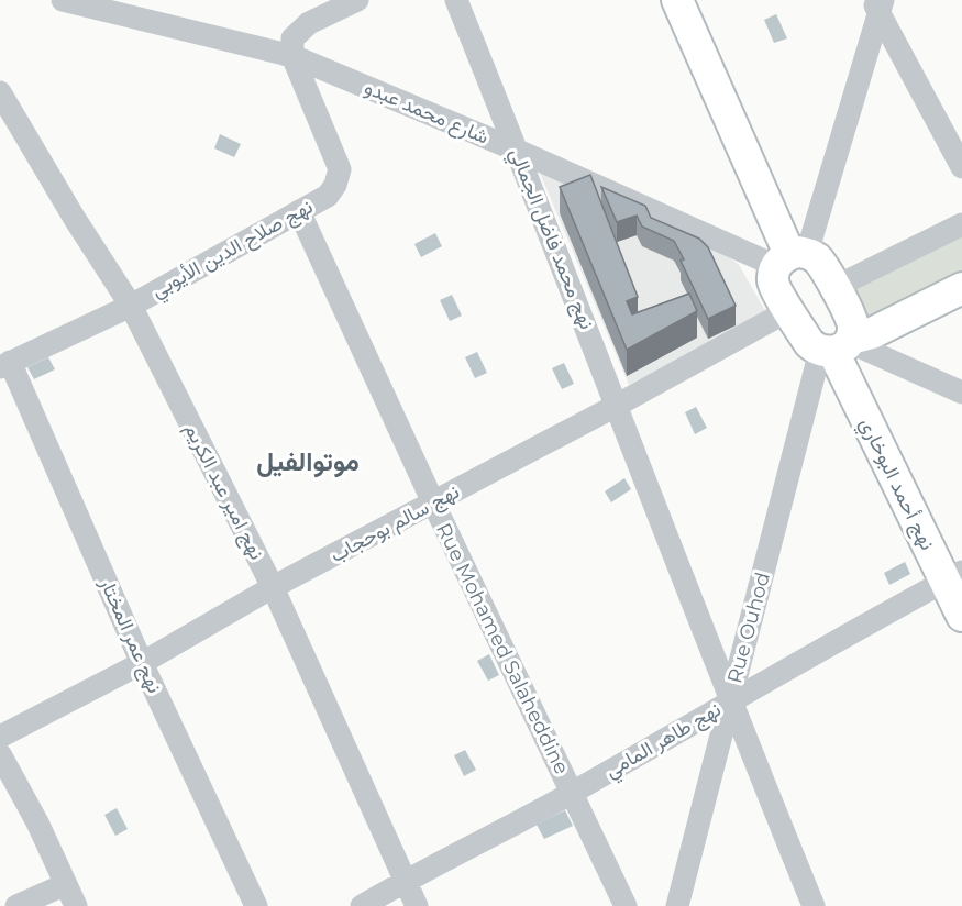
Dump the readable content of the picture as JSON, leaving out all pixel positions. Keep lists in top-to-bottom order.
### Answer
{
  "streets": {
    "street": [
      "شارع محمد عبدو",
      "نهج محمد فاضل الجمالي",
      "نهج صلاح الدين الأيوبي",
      "نهج أحمد البوخاري",
      "نهج امير عبد الكريم",
      "نهج سالم بوحجاب",
      "Rue Ouhod",
      "نهج عمر المختار",
      "Rue Mohamed Salaheddine",
      "نهج طاهر المامي"
    ]
  },
  "crossings": [
    ["شارع محمد عبدو", "نهج محمد فاضل الجمالي"],
    ["شارع محمد عبدو", "نهج صلاح الدين الأيوبي"],
    ["نهج محمد فاضل الجمالي", "نهج سالم بوحجاب"],
    ["نهج محمد فاضل الجمالي", "Rue Ouhod"],
    ["نهج محمد فاضل الجمالي", "نهج طاهر المامي"],
    ["نهج صلاح الدين الأيوبي", "نهج امير عبد الكريم"],
    ["نهج صلاح الدين الأيوبي", "نهج عمر المختار"],
    ["نهج صلاح الدين الأيوبي", "Rue Mohamed Salaheddine"],
    ["نهج أحمد البوخاري", "Rue Ouhod"],
    ["نهج أحمد البوخاري", "نهج طاهر المامي"],
    ["نهج امير عبد الكريم", "نهج سالم بوحجاب"],
    ["نهج امير عبد الكريم", "نهج طاهر المامي"],
    ["نهج سالم بوحجاب", "نهج عمر المختار"],
    ["نهج سالم بوحجاب", "Rue Mohamed Salaheddine"],
    ["Rue Ouhod", "نهج طاهر المامي"],
    ["Rue Mohamed Salaheddine", "نهج طاهر المامي"]
  ],
  "districts": ["موتوالفيل"]
}
